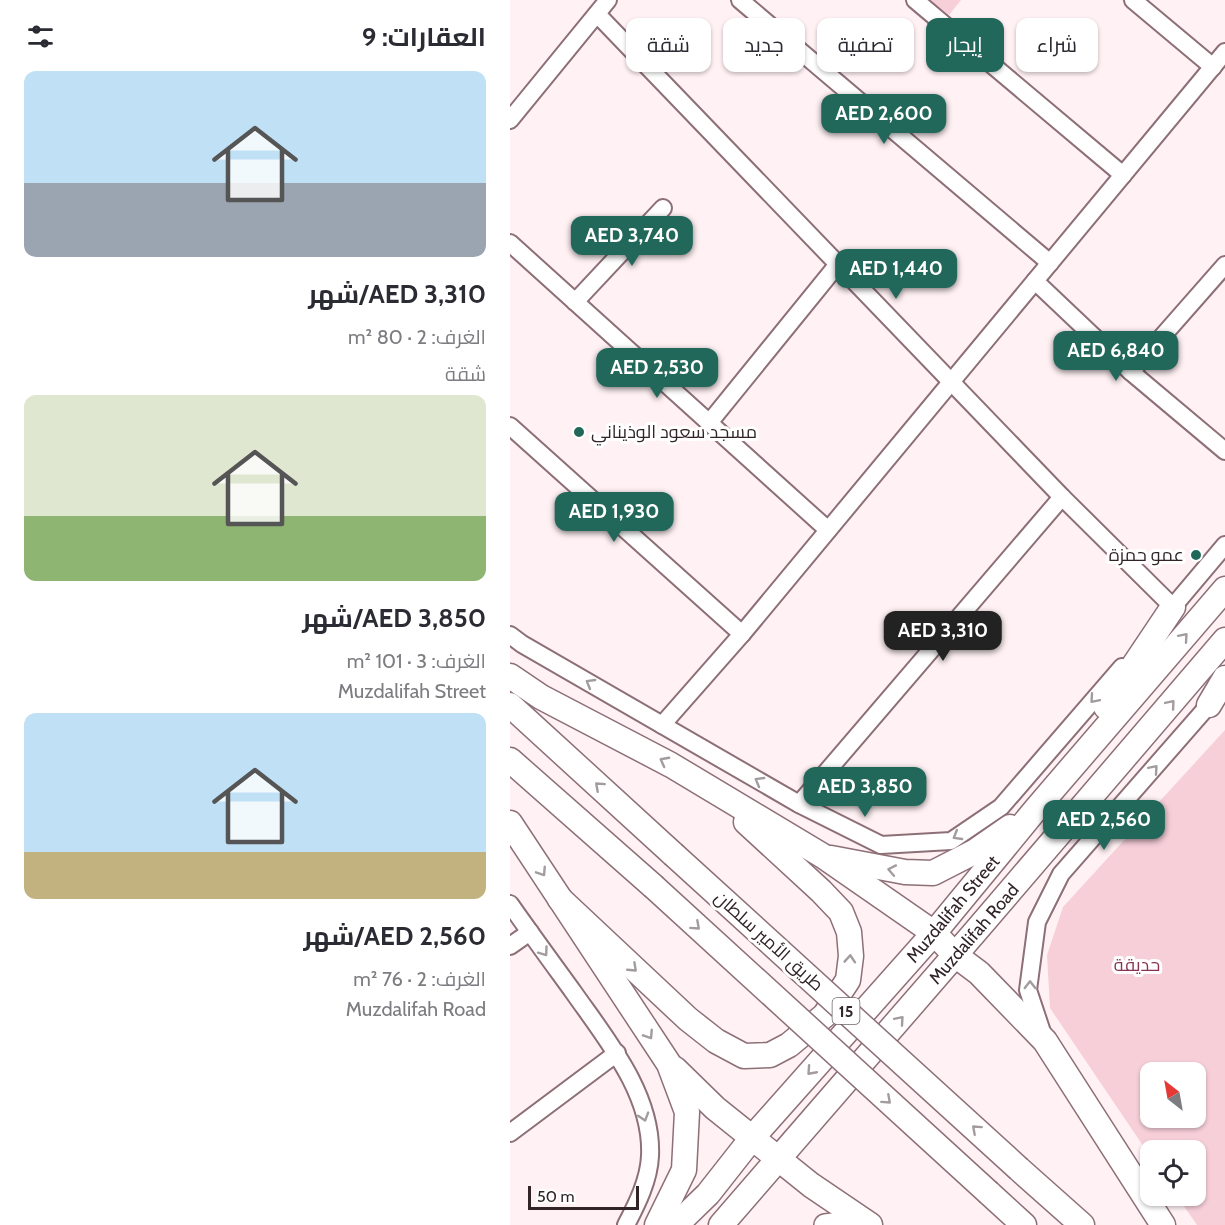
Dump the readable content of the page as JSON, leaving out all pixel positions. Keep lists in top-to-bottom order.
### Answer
{
  "streets": {
    "highway": [
      "Muzdalifah Street",
      "Muzdalifah Road",
      "طريق الأمير سلطان",
      "15"
    ]
  },
  "parks": ["حديقة"],
  "places": ["مسجد سعود الوذيناني", "عمو حمزة"],
  "scale_bar": "50 m",
  "north": "top left",
  "page": {
    "heading": "العقارات: 9",
    "chip": [
      "شراء",
      "إيجار",
      "تصفية",
      "جديد",
      "شقة"
    ],
    "list": [
      {
        "name": "AED 3,310/شهر",
        "note": "الغرف: 2 · 80 m² · شقة"
      },
      {
        "name": "AED 3,850/شهر",
        "note": "الغرف: 3 · 101 m² · Muzdalifah Street"
      },
      {
        "name": "AED 2,560/شهر",
        "note": "الغرف: 2 · 76 m² · Muzdalifah Road"
      }
    ],
    "price": [
      "AED 2,600",
      "AED 3,740",
      "AED 1,440",
      "AED 6,840",
      "AED 2,530",
      "AED 1,930",
      "AED 3,310",
      "AED 3,850",
      "AED 2,560"
    ],
    "scale": "50 m"
  }
}
